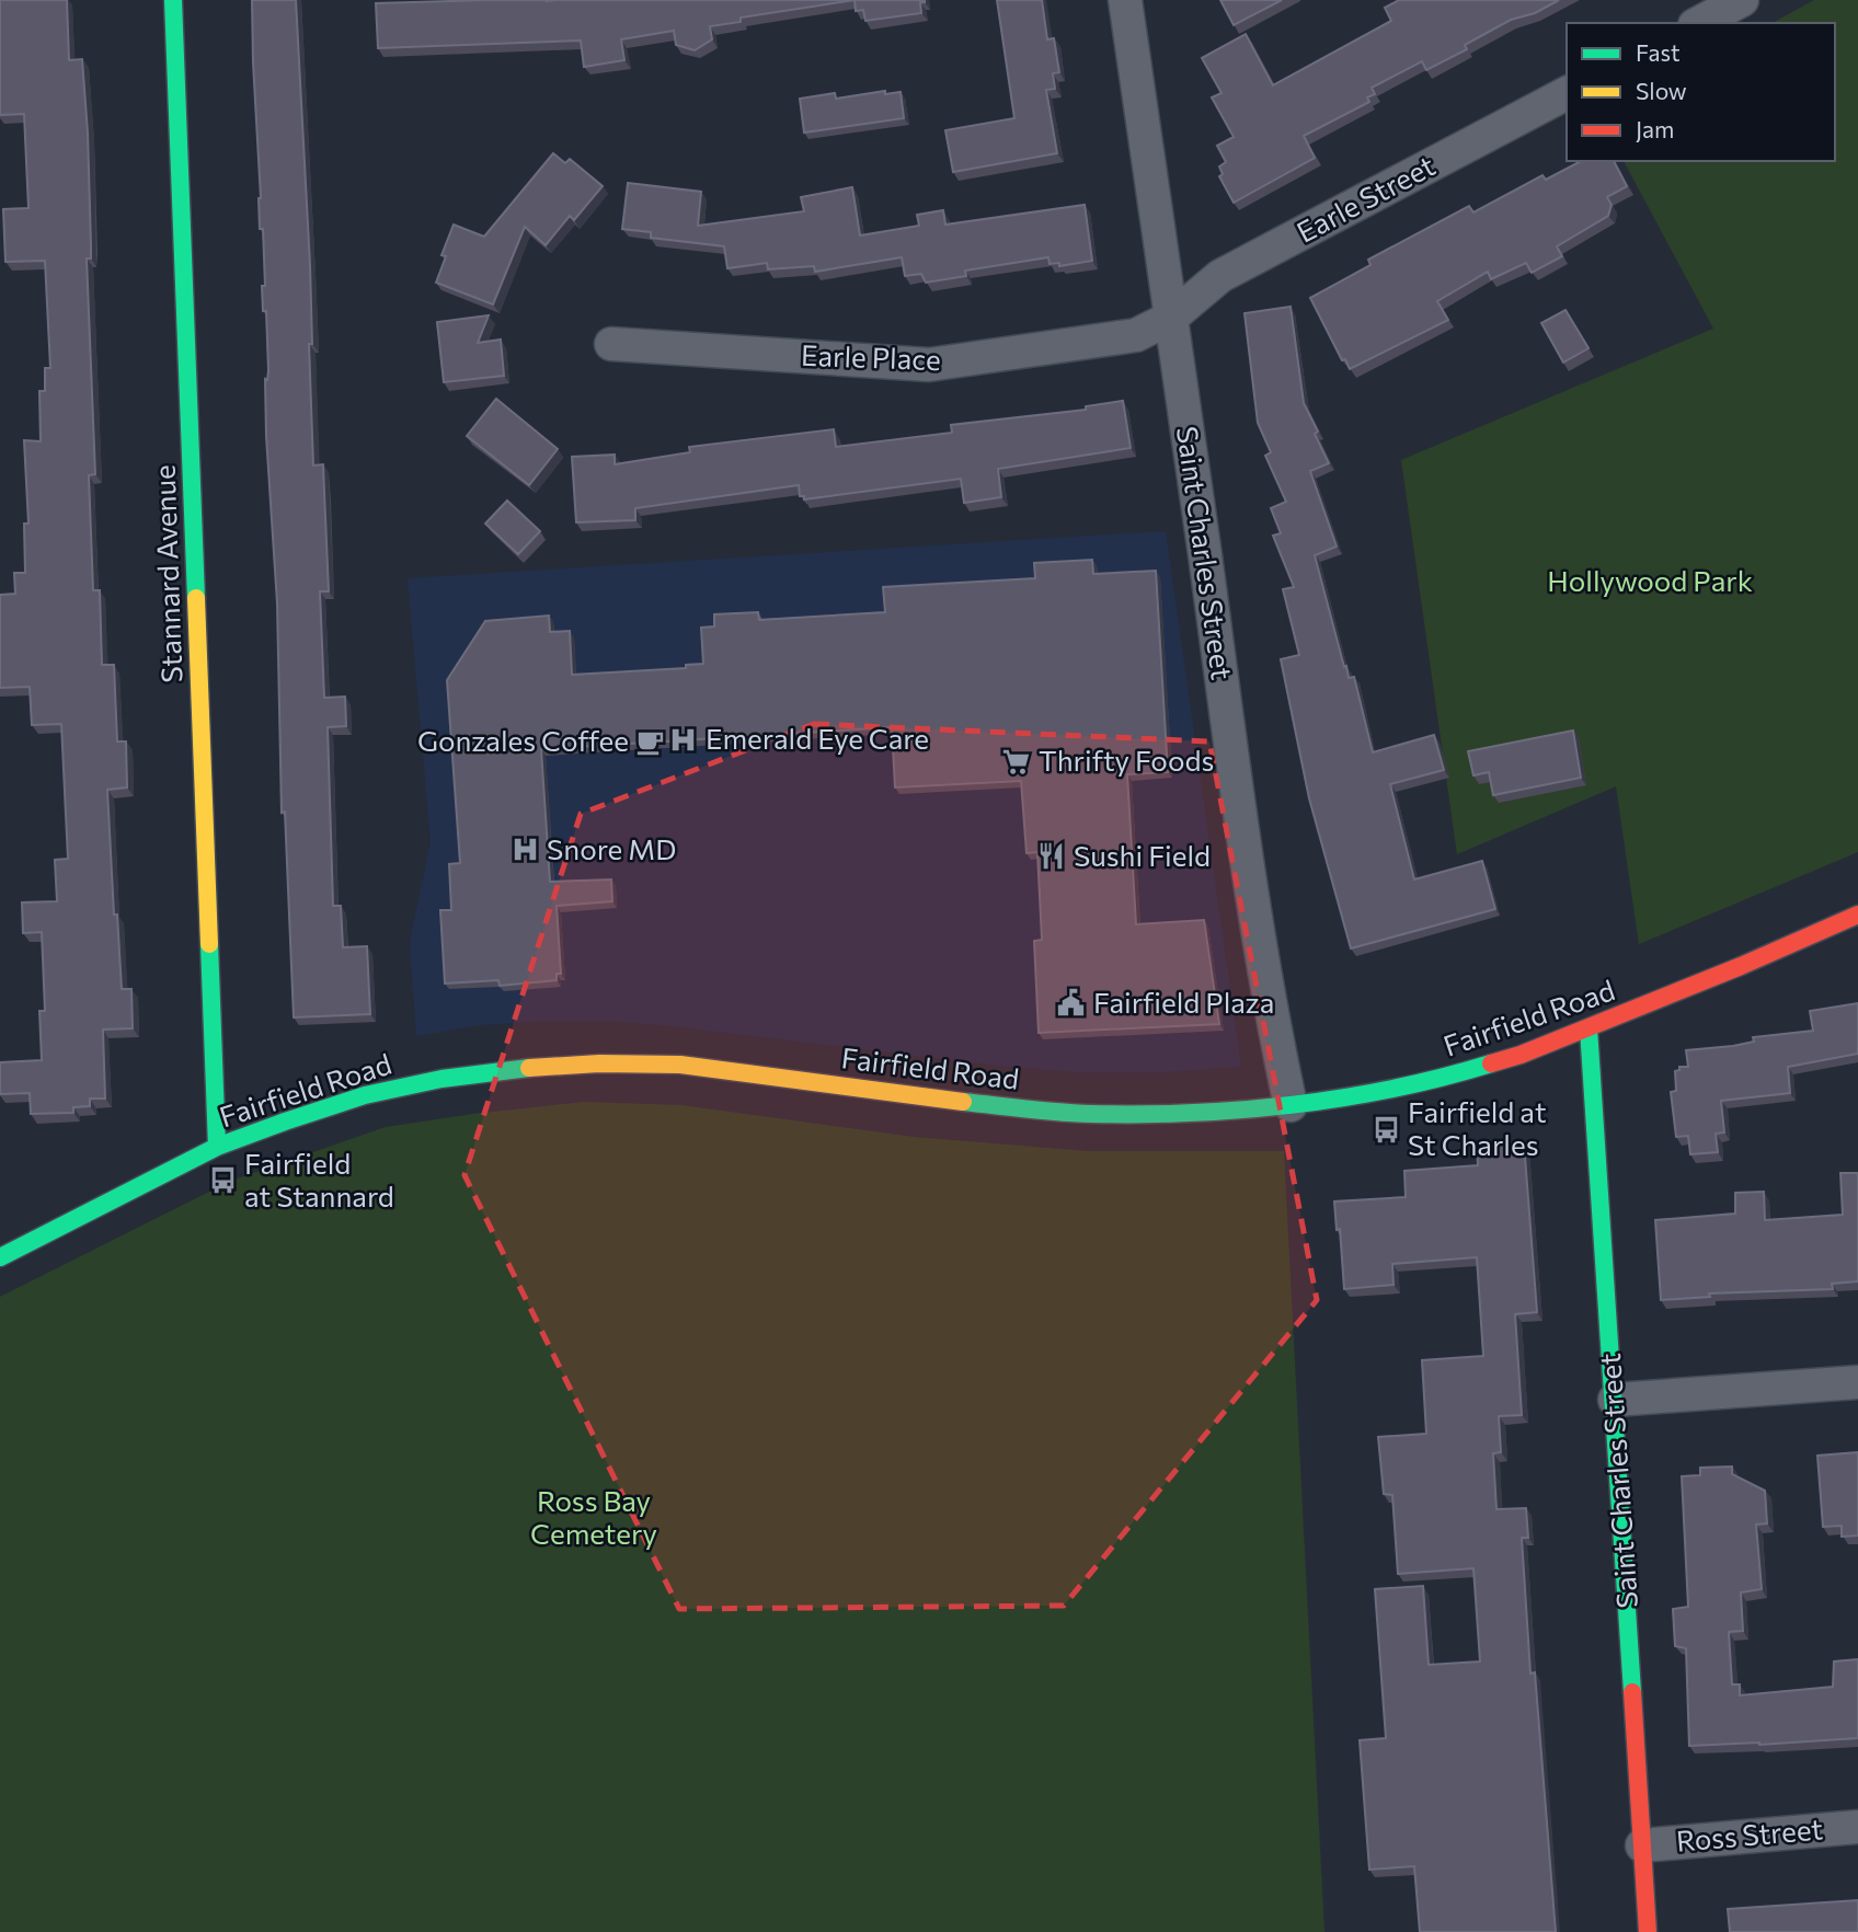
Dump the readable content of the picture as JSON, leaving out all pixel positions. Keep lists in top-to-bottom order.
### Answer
{
  "streets": {
    "street": [
      "Earle Street",
      "Earle Place",
      "Saint Charles Street",
      "Stannard Avenue",
      "Fairfield Road",
      "Ross Street"
    ]
  },
  "crossings": [
    ["Earle Street", "Earle Place"],
    ["Earle Street", "Saint Charles Street"],
    ["Earle Place", "Saint Charles Street"],
    ["Saint Charles Street", "Fairfield Road"],
    ["Saint Charles Street", "Ross Street"],
    ["Stannard Avenue", "Fairfield Road"]
  ],
  "parks": ["Hollywood Park", "Ross Bay Cemetery"],
  "places": {
    "hospital": ["Emerald Eye Care", "Snore MD"],
    "cafe": ["Gonzales Coffee"],
    "supermarket": ["Thrifty Foods"],
    "restaurant": ["Sushi Field"],
    "public building": ["Fairfield Plaza"],
    "bus stop": ["Fairfield at St Charles", "Fairfield at Stannard"]
  },
  "legend": ["Fast", "Slow", "Jam"]
}
